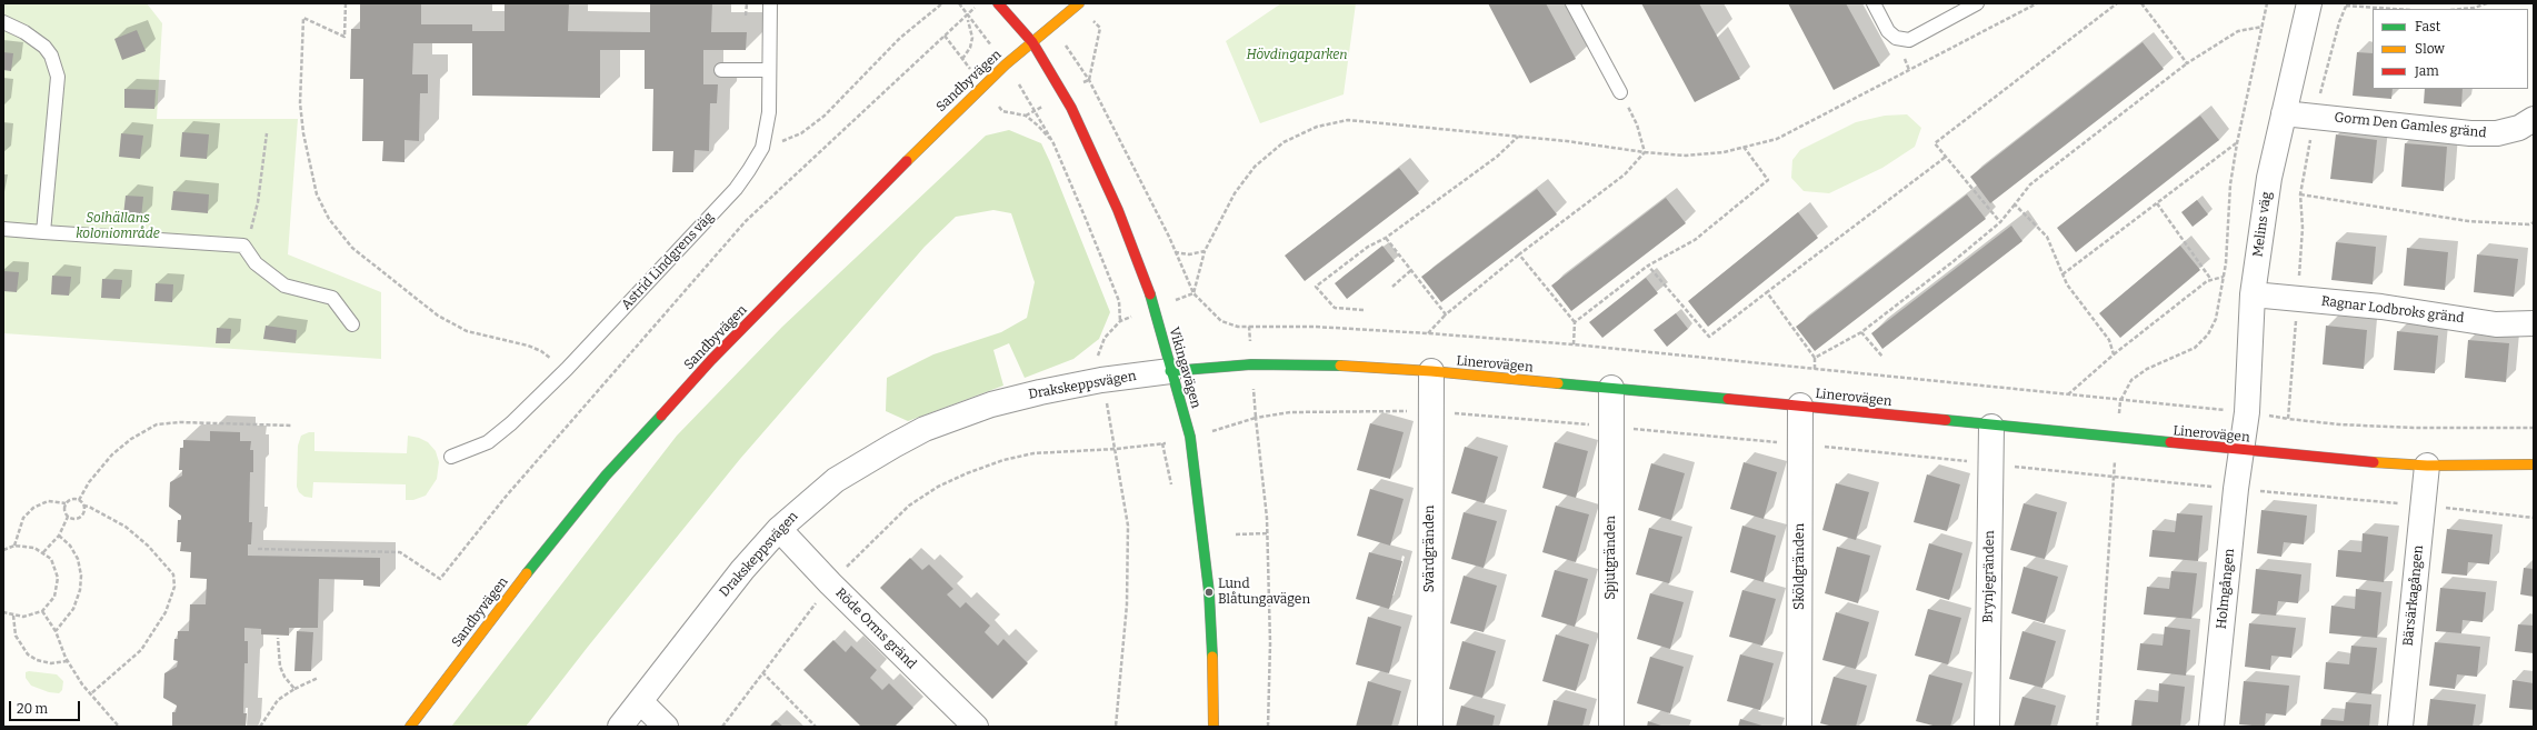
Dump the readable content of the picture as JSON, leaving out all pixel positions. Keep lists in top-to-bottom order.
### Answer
{
  "streets": {
    "street": [
      "Sandbyvägen",
      "Gorm Den Gamles gränd",
      "Melins väg",
      "Ragnar Lodbroks gränd",
      "Linerovägen",
      "Vikingavägen",
      "Drakskeppsvägen",
      "Svärdgränden",
      "Spjutgränden",
      "Sköldgränden",
      "Brynjegränden",
      "Holmgången",
      "Bärsärkagången",
      "Röde Orms gränd"
    ],
    "lane": ["Astrid Lindgrens väg"]
  },
  "crossings": [
    ["Sandbyvägen", "Vikingavägen"],
    ["Gorm Den Gamles gränd", "Melins väg"],
    ["Melins väg", "Ragnar Lodbroks gränd"],
    ["Melins väg", "Linerovägen"],
    ["Melins väg", "Holmgången"],
    ["Linerovägen", "Vikingavägen"],
    ["Linerovägen", "Drakskeppsvägen"],
    ["Linerovägen", "Svärdgränden"],
    ["Linerovägen", "Spjutgränden"],
    ["Linerovägen", "Sköldgränden"],
    ["Linerovägen", "Brynjegränden"],
    ["Linerovägen", "Holmgången"],
    ["Linerovägen", "Bärsärkagången"],
    ["Vikingavägen", "Drakskeppsvägen"],
    ["Drakskeppsvägen", "Röde Orms gränd"]
  ],
  "parks": ["Hövdingaparken", "Solhällans koloniområde"],
  "places": ["Lund Blåtungavägen"],
  "legend": ["Fast", "Slow", "Jam"],
  "scale_bar": "20 m"
}
